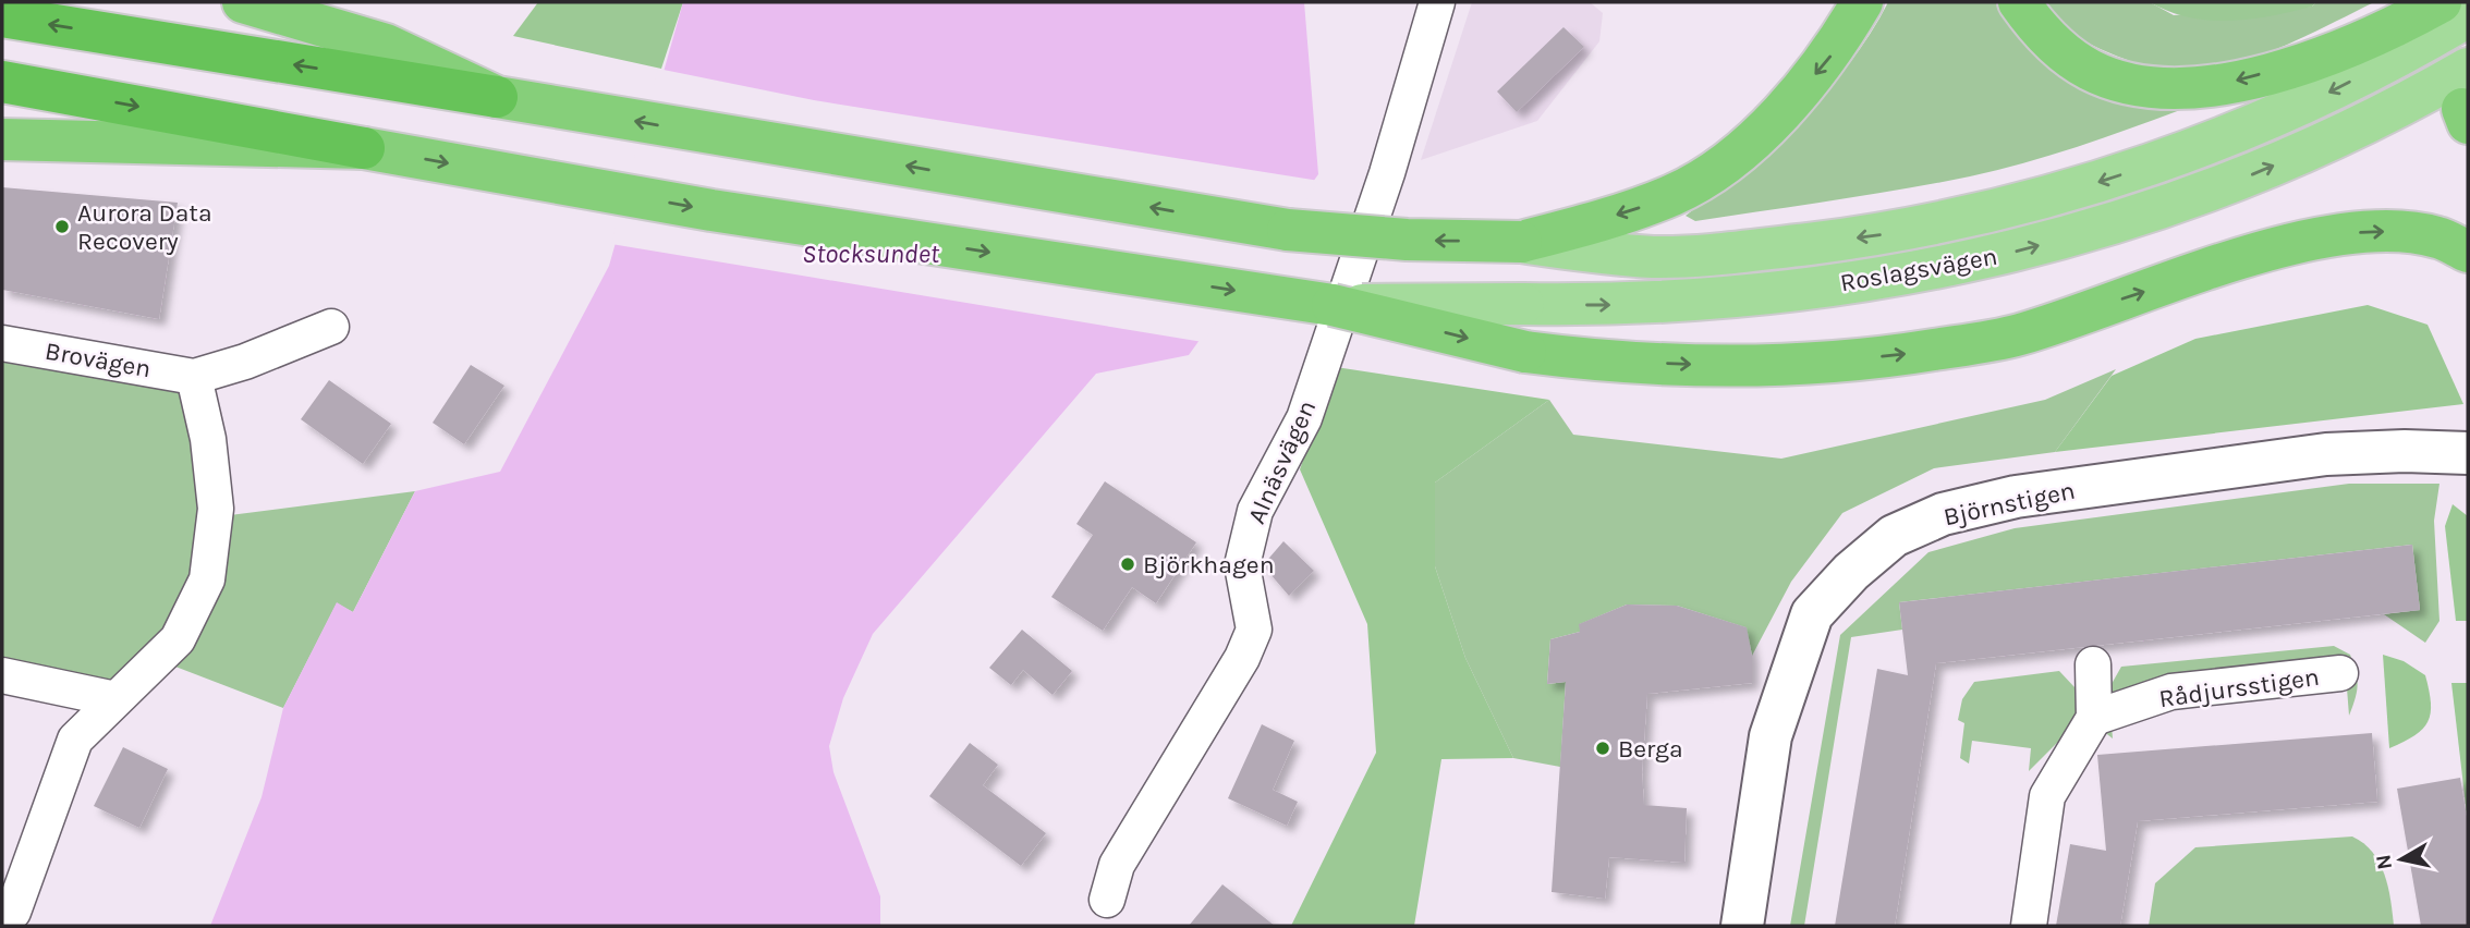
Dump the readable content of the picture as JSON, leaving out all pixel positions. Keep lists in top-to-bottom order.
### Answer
{
  "streets": {
    "main road": ["Roslagsvägen"],
    "street": [
      "Brovägen",
      "Alnäsvägen",
      "Björnstigen",
      "Rådjursstigen"
    ]
  },
  "water": ["Stocksundet"],
  "places": ["Aurora Data Recovery", "Björkhagen", "Berga"],
  "north": "left"
}
